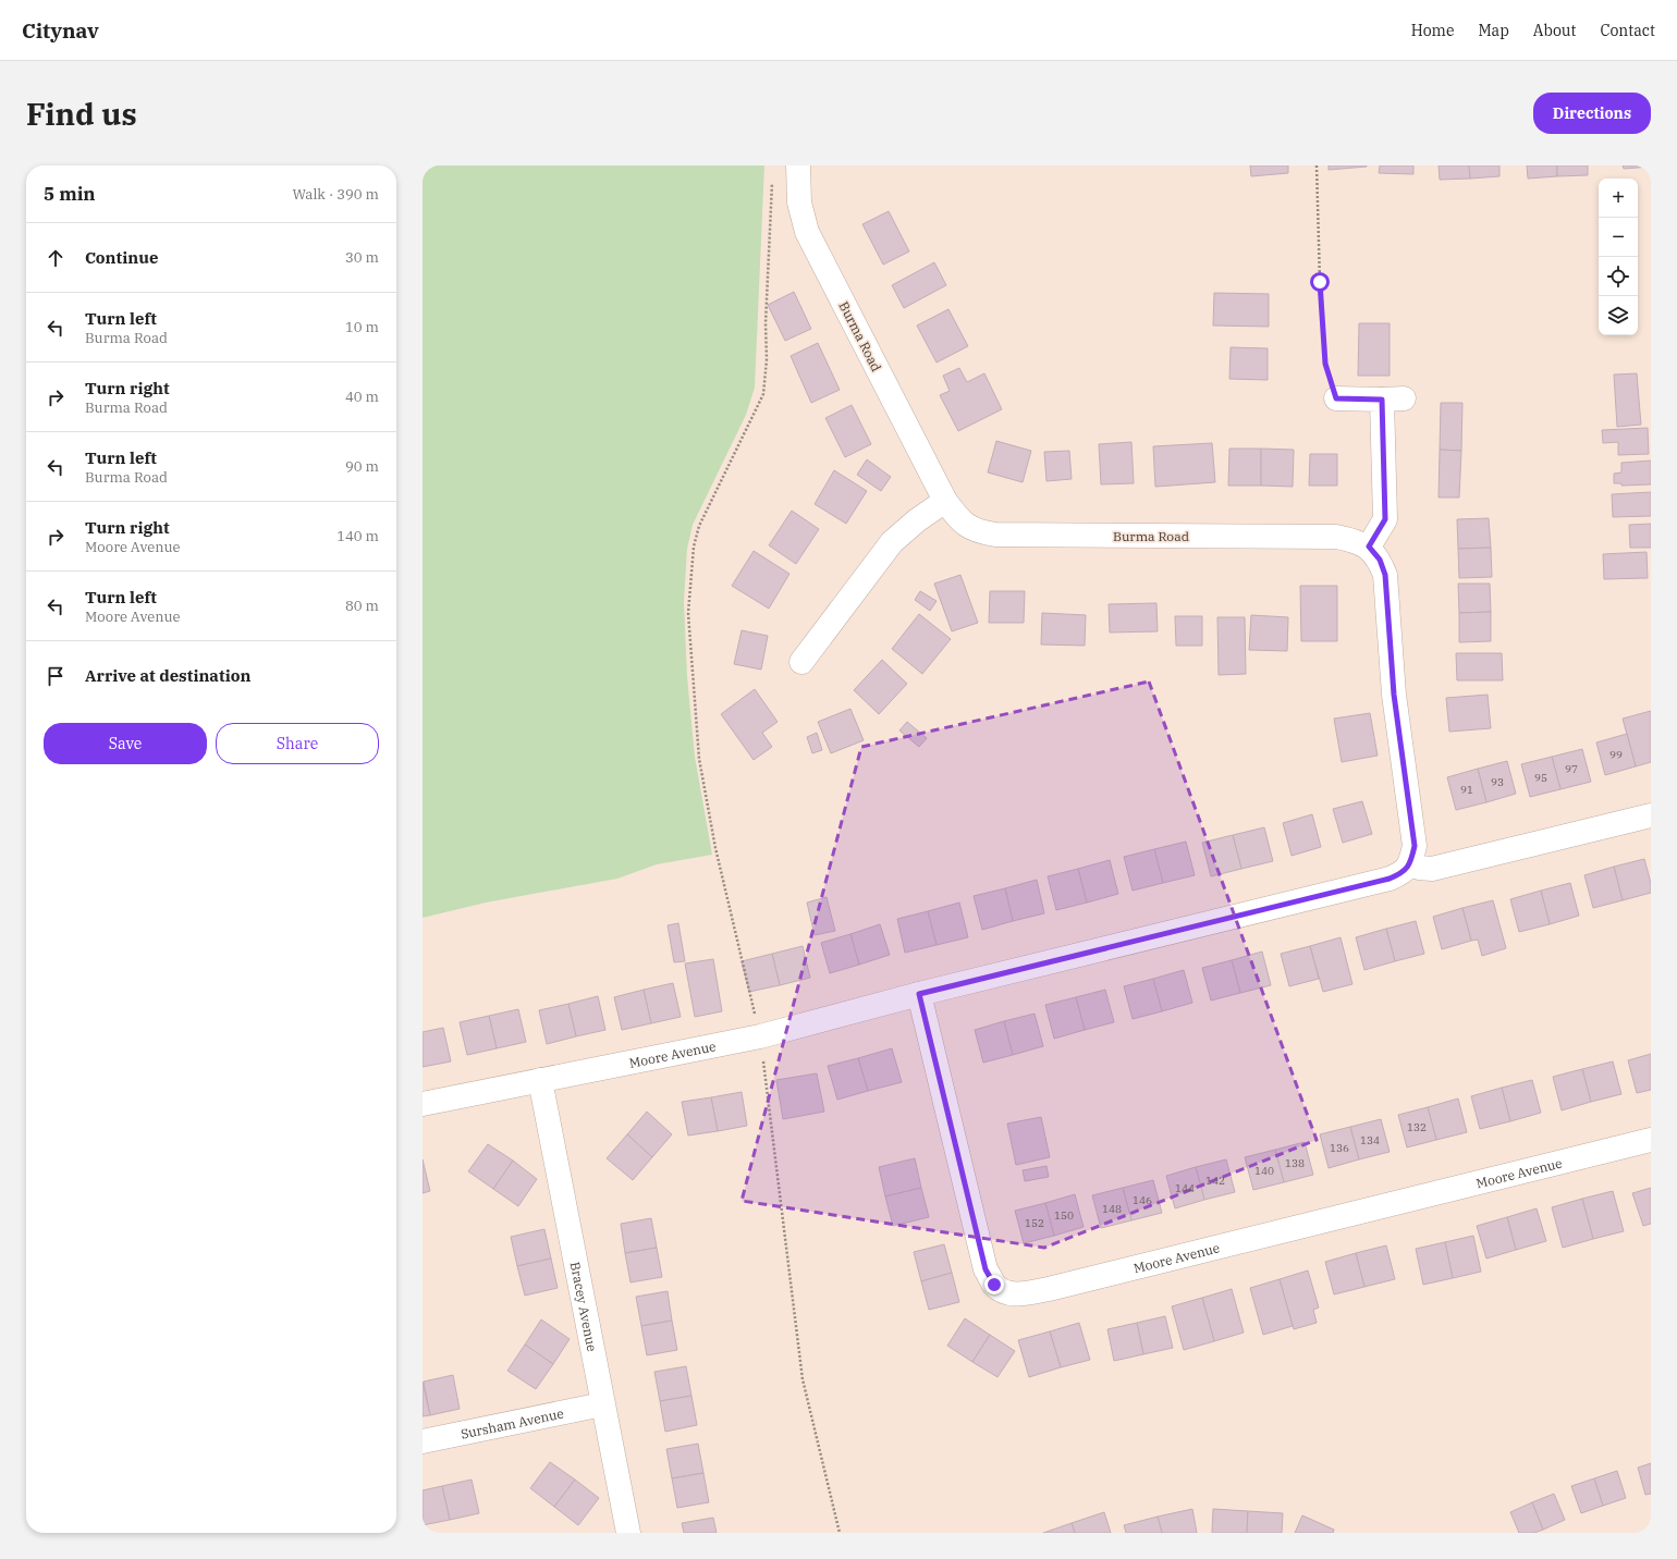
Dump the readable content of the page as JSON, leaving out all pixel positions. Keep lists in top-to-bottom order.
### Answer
{
  "streets": {
    "street": [
      "Burma Road",
      "Moore Avenue",
      "Bracey Avenue",
      "Sursham Avenue"
    ]
  },
  "crossings": [
    ["Moore Avenue", "Bracey Avenue"],
    ["Bracey Avenue", "Sursham Avenue"]
  ],
  "house_numbers": [
    "99",
    "97",
    "95",
    "93",
    "91",
    "132",
    "134",
    "136",
    "138",
    "140",
    "142",
    "144",
    "146",
    "148",
    "150",
    "152"
  ],
  "page": {
    "header": "Citynav",
    "nav": [
      "Home",
      "Map",
      "About",
      "Contact"
    ],
    "buttons": [
      "Directions",
      ["Save", "Share"]
    ],
    "title": "Find us",
    "heading": ["5 min", "Walk · 390 m"],
    "map_buttons": ["+", "−"],
    "list": [
      ["Continue", "30 m"],
      ["Turn left", "Burma Road", "10 m"],
      ["Turn right", "Burma Road", "40 m"],
      ["Turn left", "Burma Road", "90 m"],
      ["Turn right", "Moore Avenue", "140 m"],
      ["Turn left", "Moore Avenue", "80 m"],
      "Arrive at destination"
    ]
  }
}
